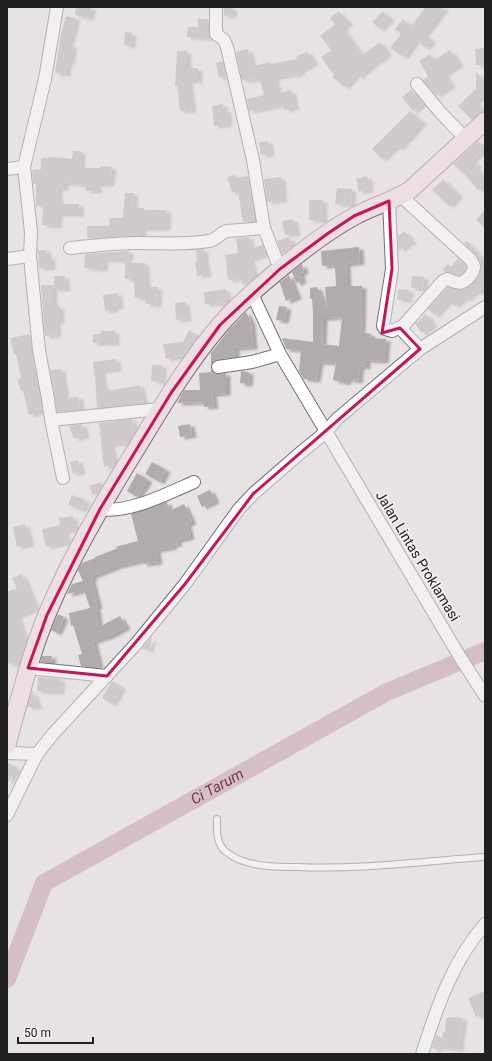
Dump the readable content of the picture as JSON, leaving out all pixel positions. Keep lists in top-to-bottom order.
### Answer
{
  "streets": {
    "street": ["Jalan Lintas Proklamasi"]
  },
  "water": ["Ci Tarum"],
  "scale_bar": "50 m"
}
